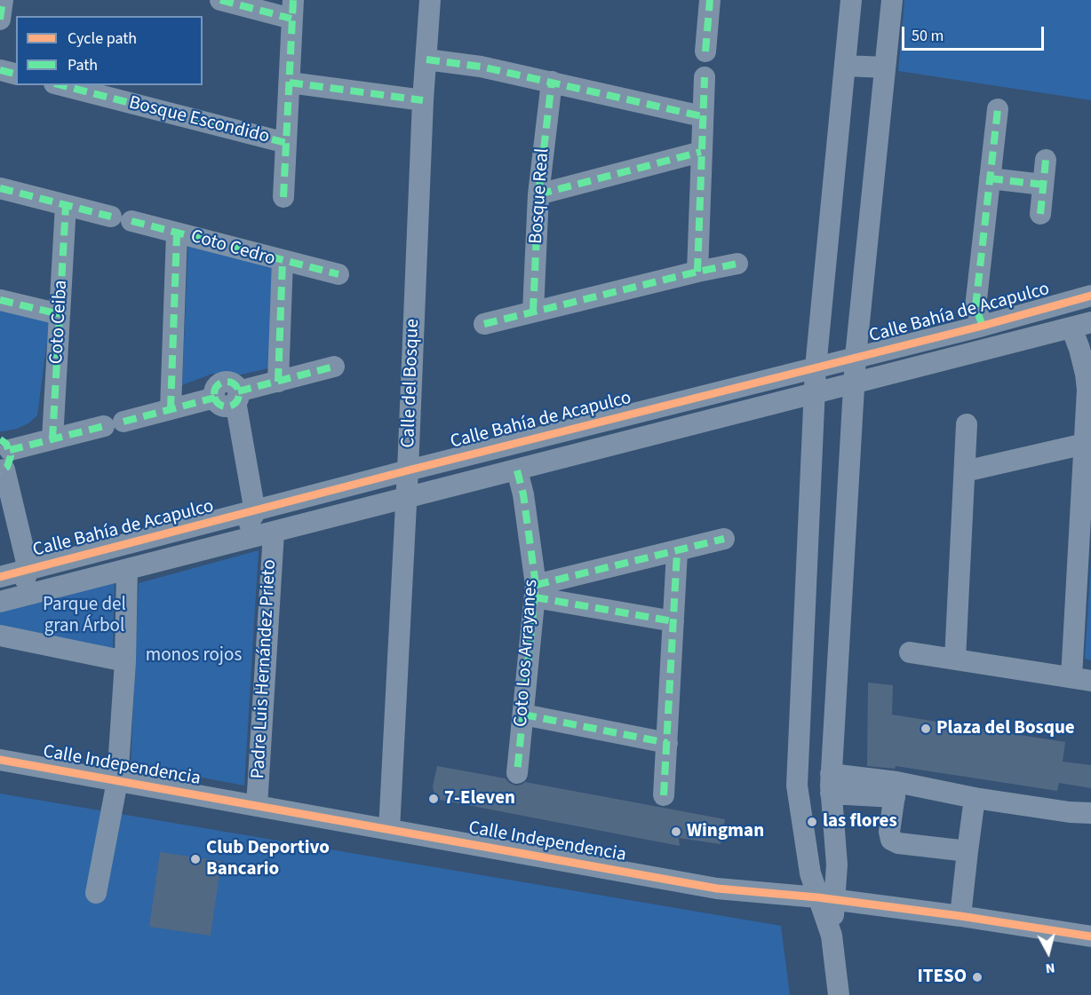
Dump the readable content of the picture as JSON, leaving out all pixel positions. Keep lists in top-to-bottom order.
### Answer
{
  "streets": {
    "street": [
      "Bosque Escondido",
      "Bosque Real",
      "Coto Cedro",
      "Calle Bahía de Acapulco",
      "Coto Ceiba",
      "Calle del Bosque",
      "Coto Los Arrayanes",
      "Padre Luis Hernández Prieto",
      "Calle Independencia"
    ]
  },
  "crossings": [
    ["Calle Bahía de Acapulco", "Calle del Bosque"],
    ["Calle Bahía de Acapulco", "Coto Los Arrayanes"],
    ["Calle Bahía de Acapulco", "Padre Luis Hernández Prieto"],
    ["Calle del Bosque", "Calle Independencia"],
    ["Padre Luis Hernández Prieto", "Calle Independencia"]
  ],
  "parks": ["Parque del gran Árbol", "monos rojos"],
  "places": [
    "Plaza del Bosque",
    "7-Eleven",
    "las flores",
    "Wingman",
    "Club Deportivo Bancario",
    "ITESO"
  ],
  "legend": ["Cycle path", "Path"],
  "scale_bar": "50 m",
  "north": "bottom"
}
